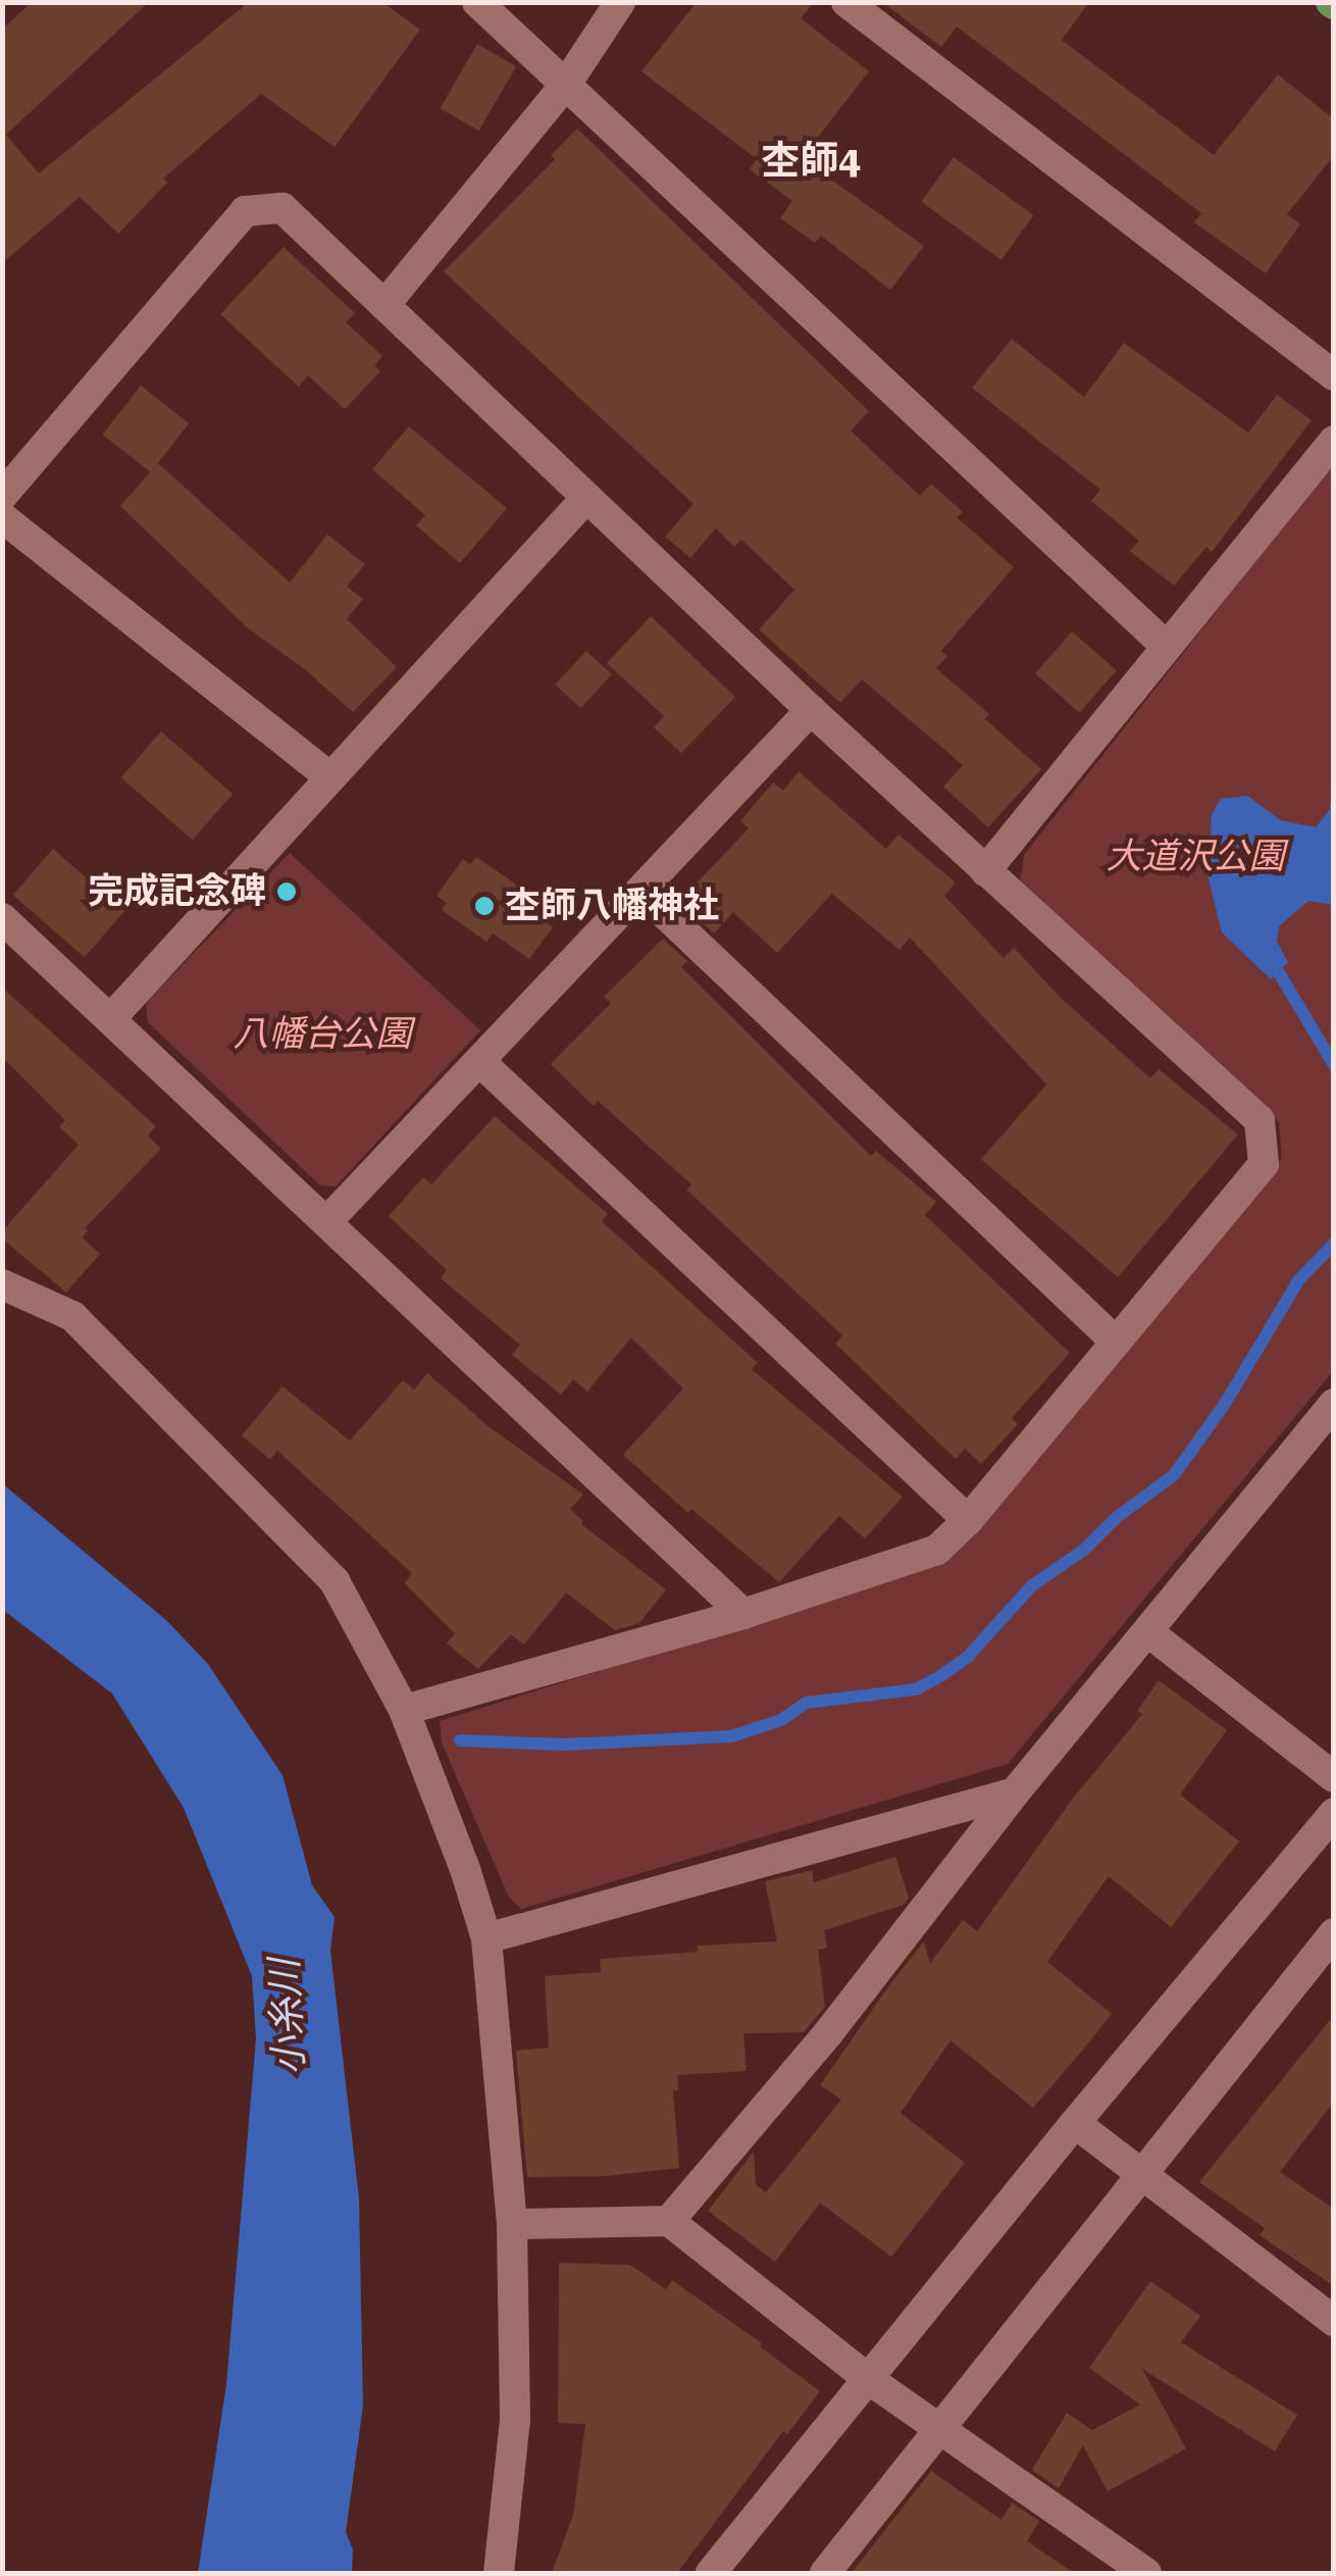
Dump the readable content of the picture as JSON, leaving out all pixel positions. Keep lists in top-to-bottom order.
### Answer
{
  "districts": ["杢師4"],
  "water": ["小糸川"],
  "parks": ["大道沢公園", "八幡台公園"],
  "places": ["完成記念碑", "杢師八幡神社"]
}
